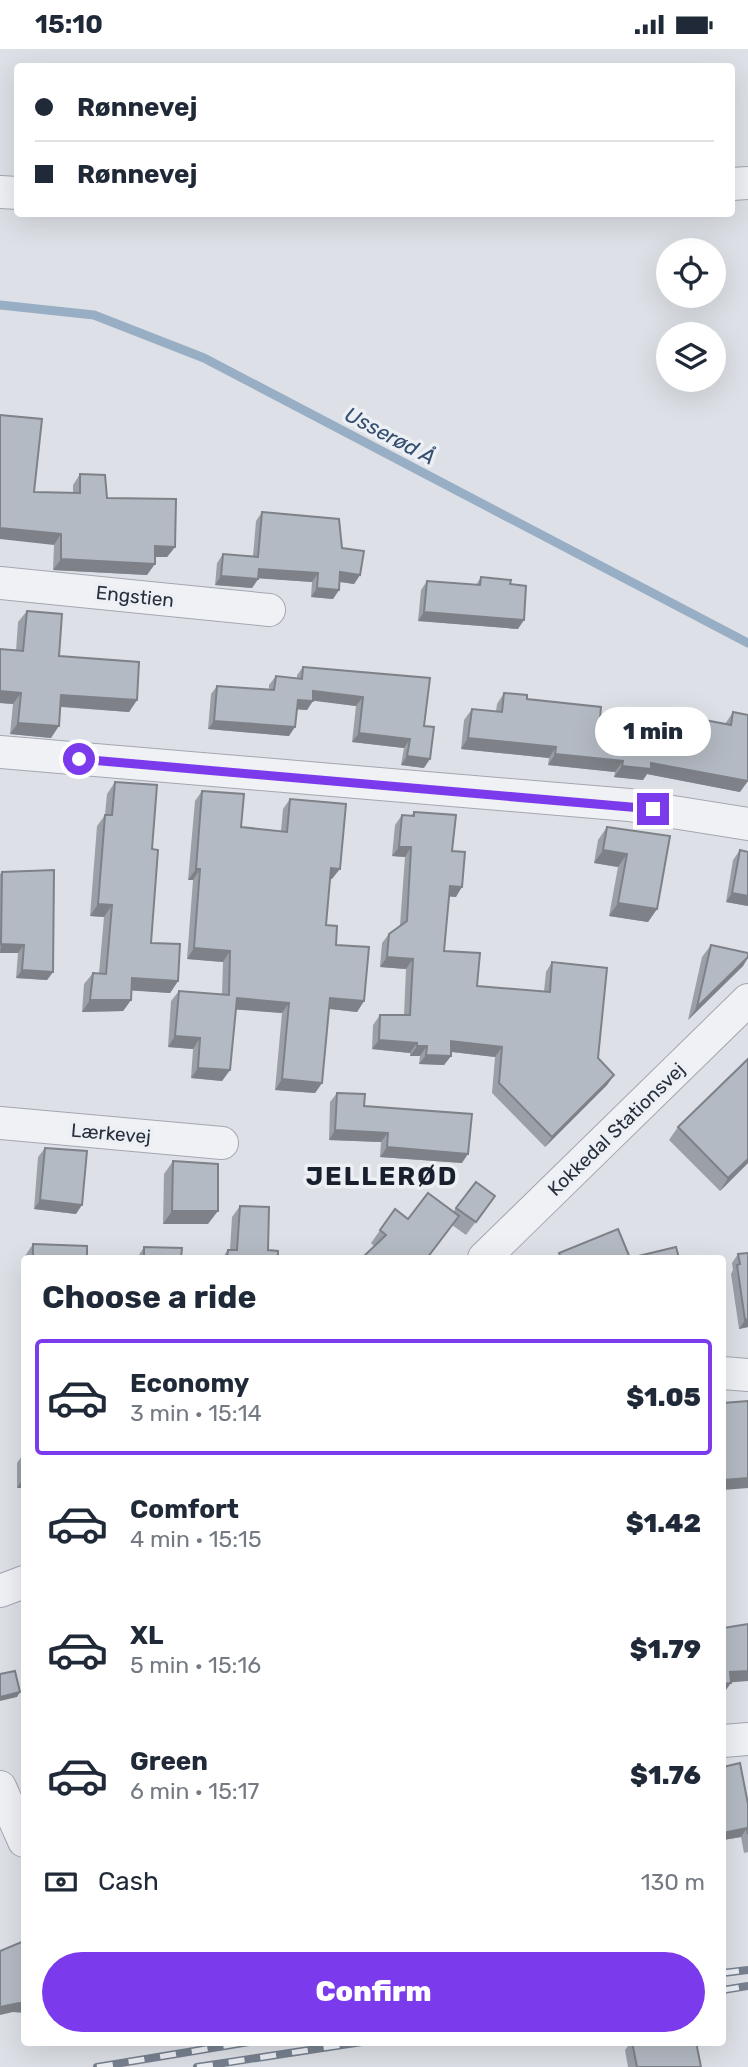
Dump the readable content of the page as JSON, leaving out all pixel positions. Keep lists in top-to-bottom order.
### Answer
{
  "streets": {
    "street": ["Engstien", "Kokkedal Stationsvej", "Lærkevej"]
  },
  "districts": ["JELLERØD"],
  "water": ["Usserød Å"],
  "page": {
    "status": "15:10",
    "banner": ["Rønnevej", "Rønnevej"],
    "bubble": "1 min",
    "heading": "Choose a ride",
    "list": [
      {
        "name": "Economy",
        "note": "3 min · 15:14",
        "value": "$1.05"
      },
      {
        "name": "Comfort",
        "note": "4 min · 15:15",
        "value": "$1.42"
      },
      {
        "name": "XL",
        "note": "5 min · 15:16",
        "value": "$1.79"
      },
      {
        "name": "Green",
        "note": "6 min · 15:17",
        "value": "$1.76"
      }
    ],
    "pay": ["Cash", "130 m"],
    "buttons": "Confirm"
  }
}
